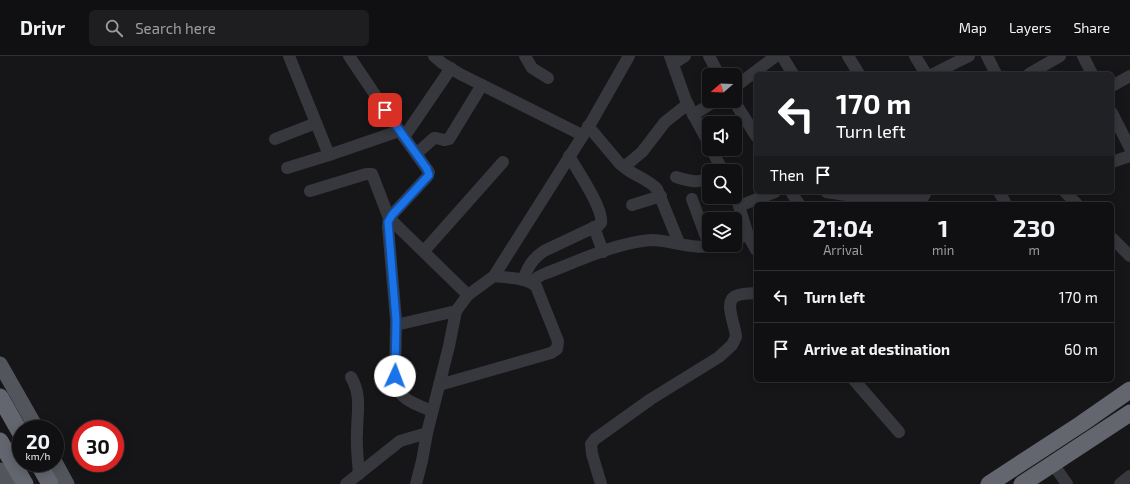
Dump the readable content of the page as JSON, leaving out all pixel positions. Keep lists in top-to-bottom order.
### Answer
{
  "north": "left",
  "page": {
    "header": "Drivr",
    "search": "Search here",
    "nav": ["Map", "Layers", "Share"],
    "turn": ["170 m", "Turn left"],
    "then": "Then",
    "eta": [
      "21:04",
      "Arrival",
      "1",
      "min",
      "230",
      "m"
    ],
    "list": [
      {
        "name": "Turn left",
        "value": "170 m"
      },
      {
        "name": "Arrive at destination",
        "value": "60 m"
      }
    ],
    "speed": "20 km/h",
    "limit": "30"
  }
}
